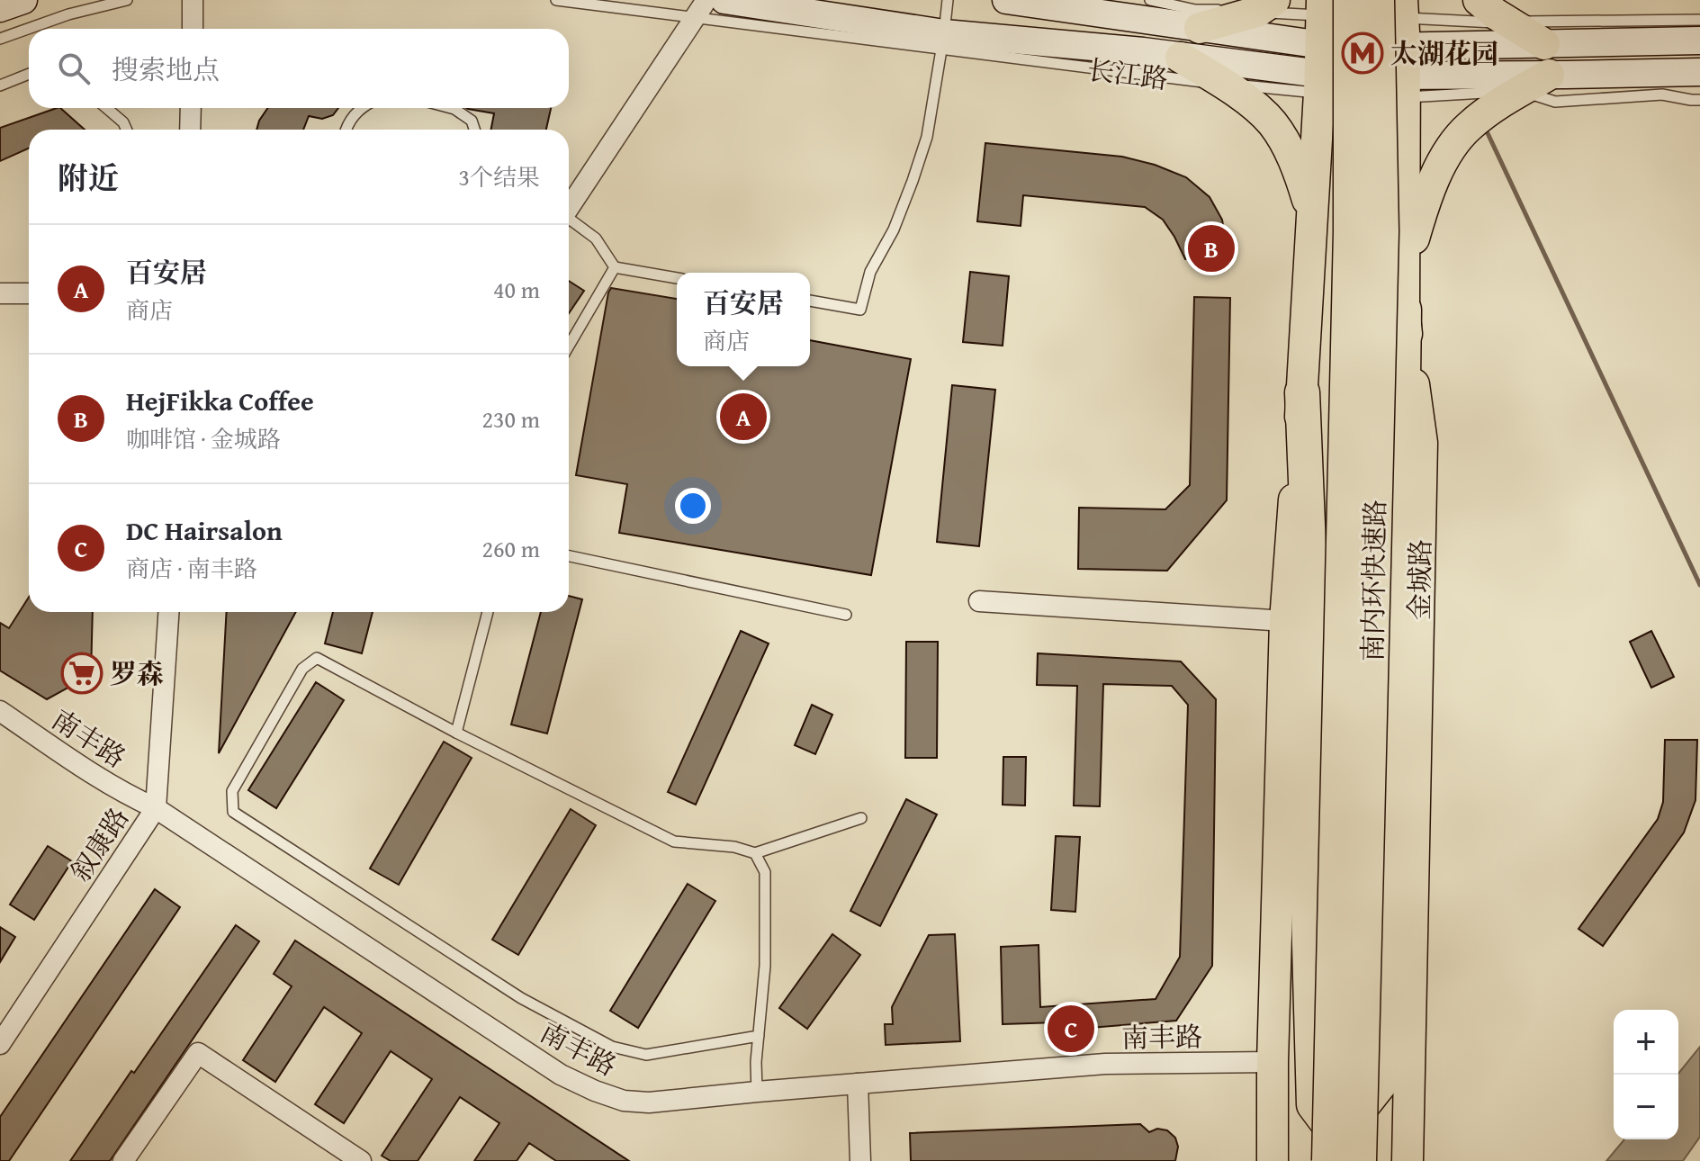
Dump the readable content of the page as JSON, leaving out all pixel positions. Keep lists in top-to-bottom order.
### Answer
{
  "streets": {
    "highway": ["南内环快速路"],
    "main road": ["长江路", "金城路"],
    "street": ["南丰路", "叙康路"]
  },
  "crossings": [
    ["长江路", "金城路"],
    ["长江路", "南内环快速路"],
    ["金城路", "南内环快速路"],
    ["南丰路", "叙康路"]
  ],
  "places": {
    "metro station": ["太湖花园"],
    "supermarket": ["罗森"]
  },
  "page": {
    "search": "搜索地点",
    "heading": ["附近", "3个结果"],
    "pins": ["B", "A", "C"],
    "list": [
      {
        "mark": "A",
        "name": "百安居",
        "note": "商店",
        "value": "40 m"
      },
      {
        "mark": "B",
        "name": "HejFikka Coffee",
        "note": "咖啡馆 · 金城路",
        "value": "230 m"
      },
      {
        "mark": "C",
        "name": "DC Hairsalon",
        "note": "商店 · 南丰路",
        "value": "260 m"
      }
    ],
    "popup": ["百安居", "商店"],
    "map_buttons": ["+", "−"]
  }
}
